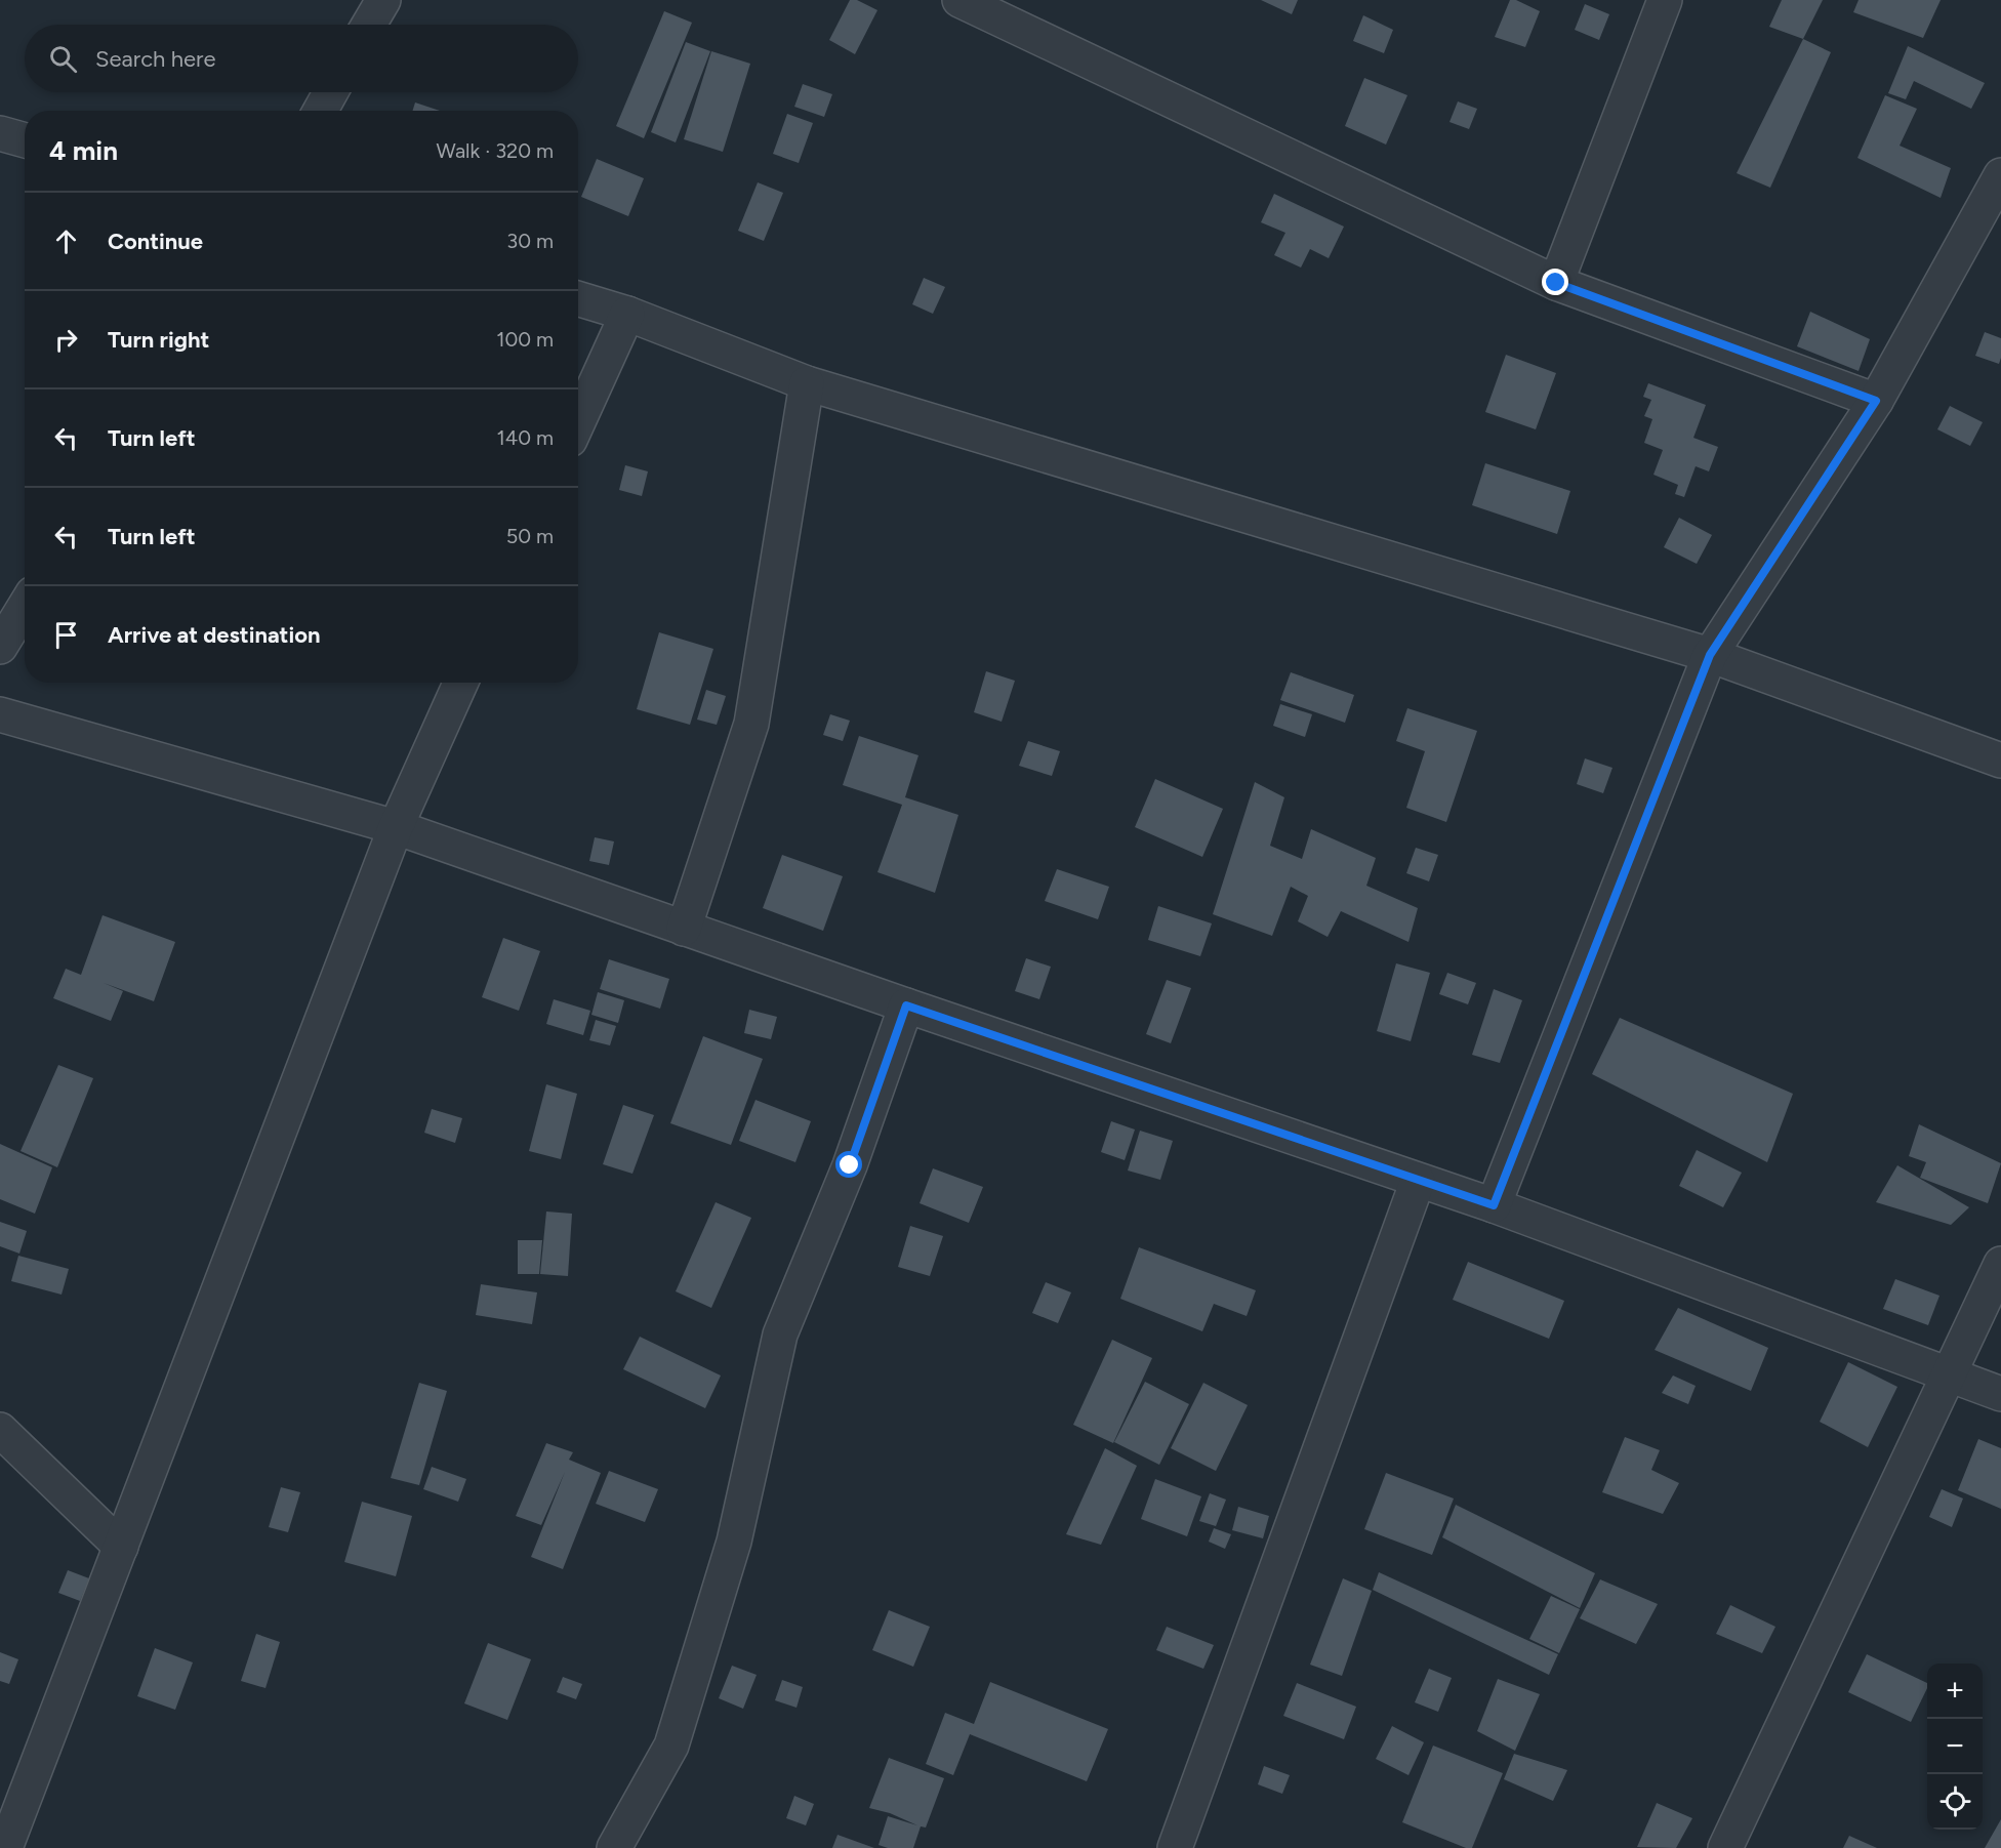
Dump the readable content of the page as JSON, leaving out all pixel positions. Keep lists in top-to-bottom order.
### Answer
{
  "page": {
    "search": "Search here",
    "heading": ["4 min", "Walk · 320 m"],
    "list": [
      ["Continue", "30 m"],
      ["Turn right", "100 m"],
      ["Turn left", "140 m"],
      ["Turn left", "50 m"],
      "Arrive at destination"
    ],
    "map_buttons": ["+", "−"]
  }
}
